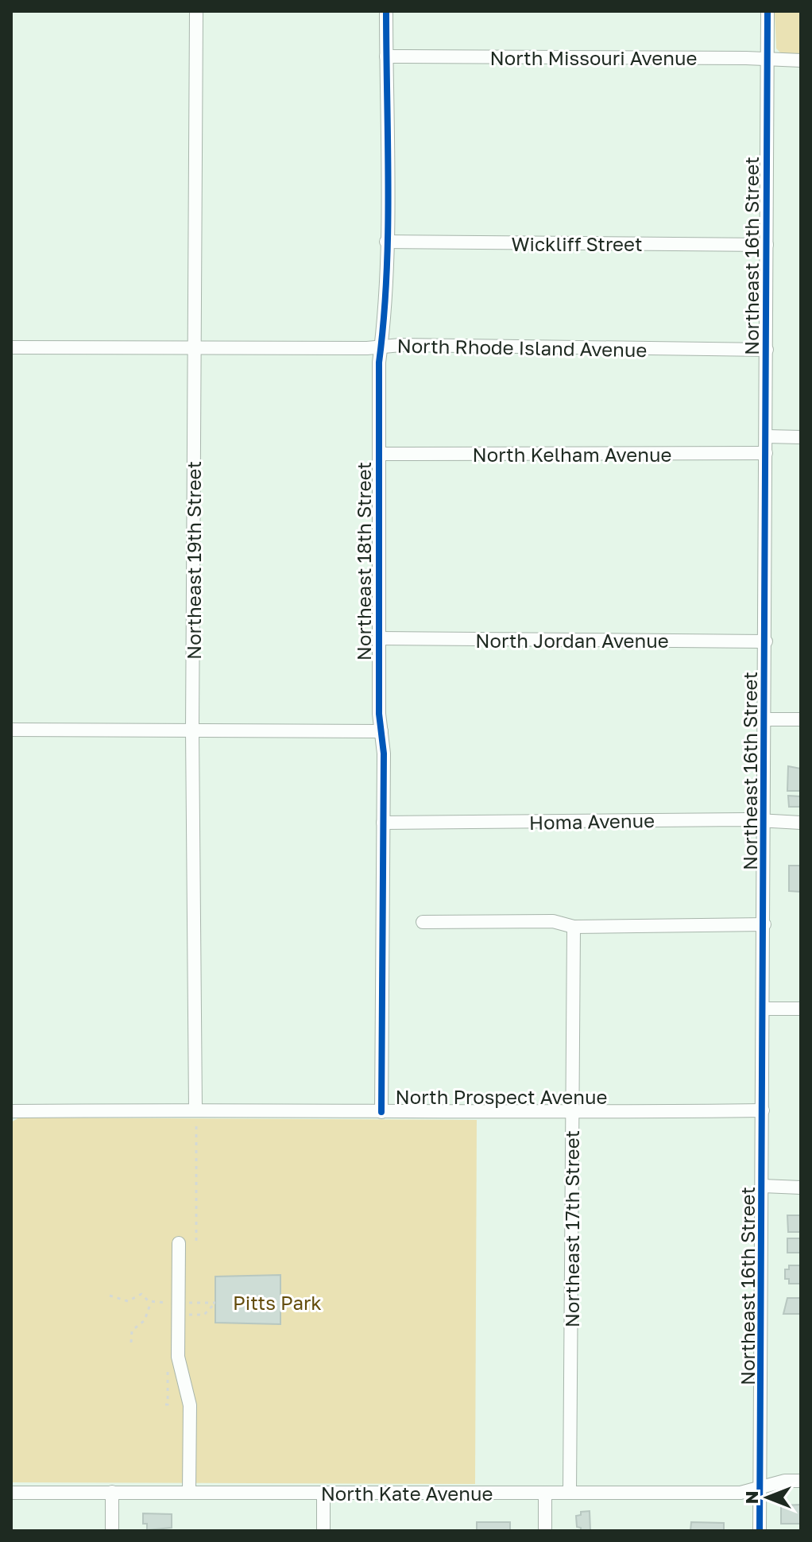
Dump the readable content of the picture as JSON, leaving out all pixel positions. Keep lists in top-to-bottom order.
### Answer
{
  "streets": {
    "street": [
      "North Missouri Avenue",
      "Wickliff Street",
      "Northeast 16th Street",
      "North Rhode Island Avenue",
      "North Kelham Avenue",
      "Northeast 19th Street",
      "Northeast 18th Street",
      "North Jordan Avenue",
      "Homa Avenue",
      "North Prospect Avenue",
      "Northeast 17th Street",
      "North Kate Avenue"
    ]
  },
  "crossings": [
    ["North Missouri Avenue", "Northeast 16th Street"],
    ["North Missouri Avenue", "Northeast 18th Street"],
    ["Wickliff Street", "Northeast 16th Street"],
    ["Wickliff Street", "Northeast 18th Street"],
    ["Northeast 16th Street", "North Rhode Island Avenue"],
    ["Northeast 16th Street", "North Kelham Avenue"],
    ["Northeast 16th Street", "North Jordan Avenue"],
    ["Northeast 16th Street", "Homa Avenue"],
    ["Northeast 16th Street", "North Prospect Avenue"],
    ["Northeast 16th Street", "North Kate Avenue"],
    ["North Rhode Island Avenue", "Northeast 19th Street"],
    ["North Rhode Island Avenue", "Northeast 18th Street"],
    ["North Kelham Avenue", "Northeast 18th Street"],
    ["Northeast 19th Street", "North Prospect Avenue"],
    ["Northeast 18th Street", "North Jordan Avenue"],
    ["Northeast 18th Street", "Homa Avenue"],
    ["Northeast 18th Street", "North Prospect Avenue"],
    ["North Prospect Avenue", "Northeast 17th Street"],
    ["Northeast 17th Street", "North Kate Avenue"]
  ],
  "parks": ["Pitts Park"],
  "north": "left"
}
